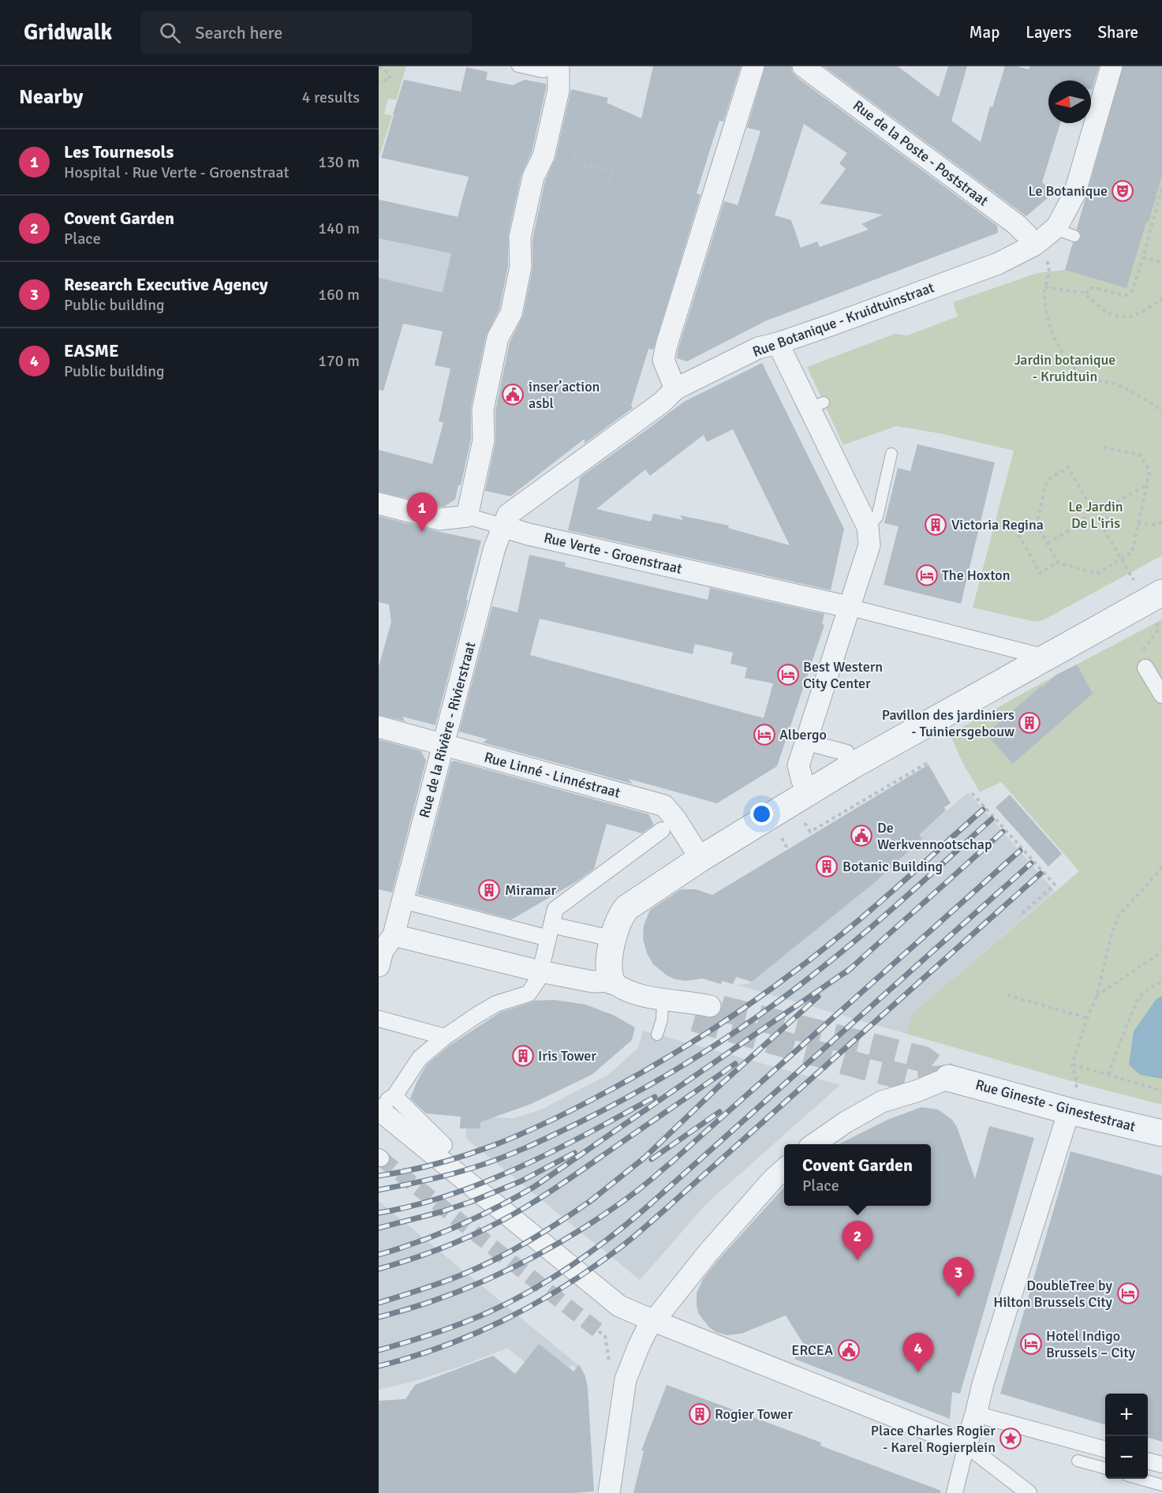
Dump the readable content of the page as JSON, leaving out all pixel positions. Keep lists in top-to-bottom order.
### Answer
{
  "streets": {
    "street": [
      "Rue de la Poste - Poststraat",
      "Rue Botanique - Kruidtuinstraat",
      "Rue Verte - Groenstraat",
      "Rue de la Rivière - Rivierstraat",
      "Rue Linné - Linnéstraat",
      "Rue Gineste - Ginestestraat"
    ]
  },
  "crossings": [
    ["Rue de la Poste - Poststraat", "Rue Botanique - Kruidtuinstraat"],
    ["Rue Botanique - Kruidtuinstraat", "Rue Verte - Groenstraat"],
    ["Rue Botanique - Kruidtuinstraat", "Rue de la Rivière - Rivierstraat"],
    ["Rue Verte - Groenstraat", "Rue de la Rivière - Rivierstraat"],
    ["Rue de la Rivière - Rivierstraat", "Rue Linné - Linnéstraat"]
  ],
  "parks": ["Jardin botanique - Kruidtuin", "Le Jardin De L'iris"],
  "places": {
    "theatre": ["Le Botanique"],
    "public building": ["inser’action asbl", "De Werkvennootschap", "ERCEA"],
    "building": [
      "Victoria Regina",
      "Pavillon des jardiniers - Tuiniersgebouw",
      "Botanic Building",
      "Miramar",
      "Iris Tower",
      "Rogier Tower"
    ],
    "hotel": [
      "The Hoxton",
      "Best Western City Center",
      "Albergo",
      "DoubleTree by Hilton Brussels City",
      "Hotel Indigo Brussels – City"
    ],
    "place": ["Place Charles Rogier - Karel Rogierplein"]
  },
  "north": "left",
  "page": {
    "header": "Gridwalk",
    "search": "Search here",
    "nav": ["Map", "Layers", "Share"],
    "heading": ["Nearby", "4 results"],
    "list": [
      {
        "mark": "1",
        "name": "Les Tournesols",
        "note": "Hospital · Rue Verte - Groenstraat",
        "value": "130 m"
      },
      {
        "mark": "2",
        "name": "Covent Garden",
        "note": "Place",
        "value": "140 m"
      },
      {
        "mark": "3",
        "name": "Research Executive Agency",
        "note": "Public building",
        "value": "160 m"
      },
      {
        "mark": "4",
        "name": "EASME",
        "note": "Public building",
        "value": "170 m"
      }
    ],
    "pins": [
      "1",
      "2",
      "3",
      "4"
    ],
    "popup": ["Covent Garden", "Place"],
    "map_buttons": ["+", "−"]
  }
}
